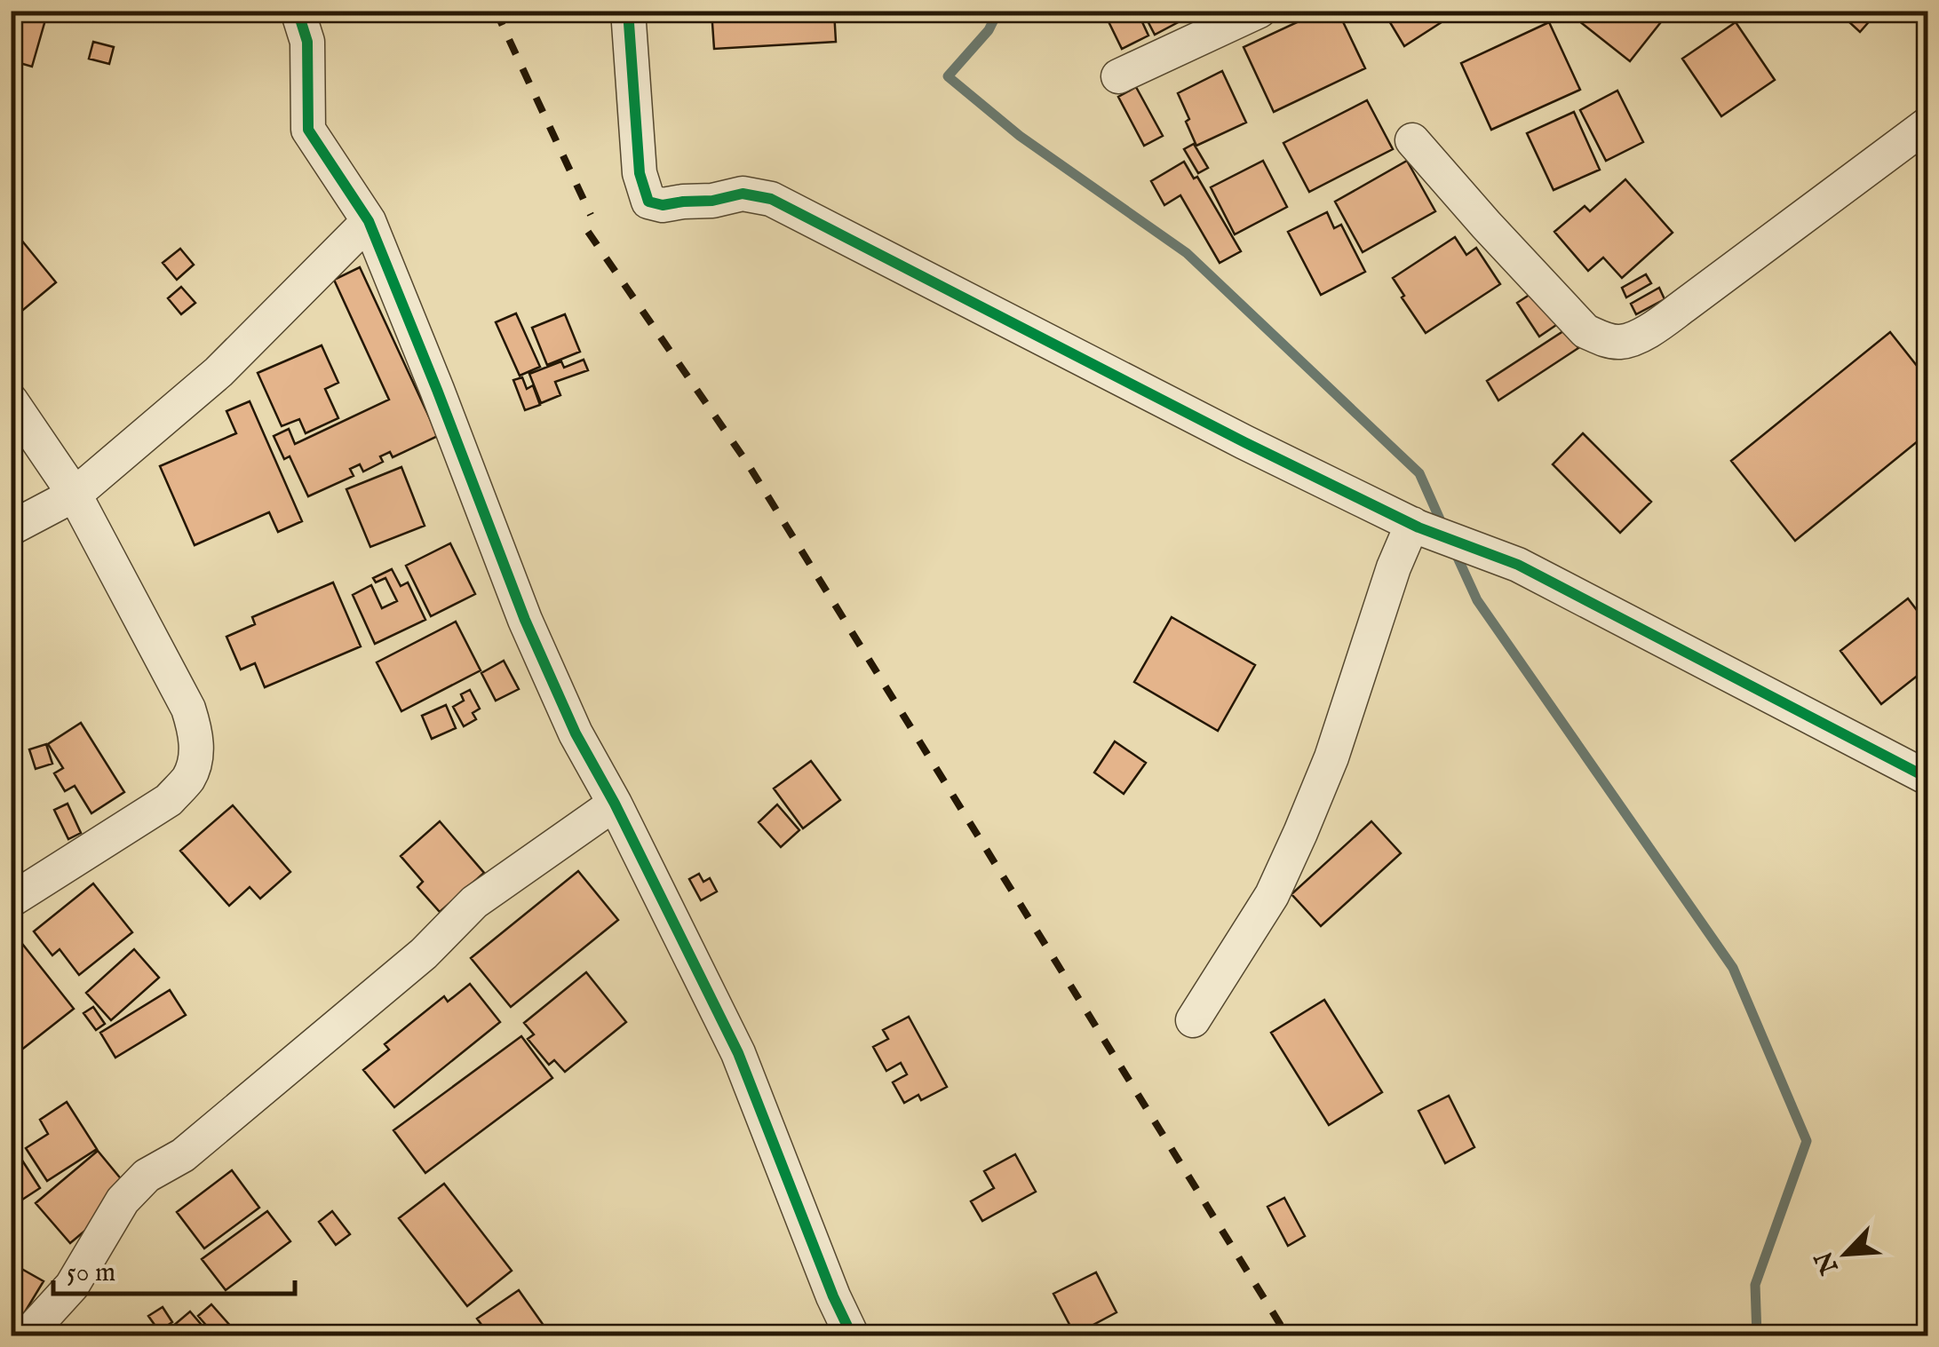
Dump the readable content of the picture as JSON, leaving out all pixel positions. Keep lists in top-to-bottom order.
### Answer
{
  "scale_bar": "50 m",
  "north": "bottom left"
}
